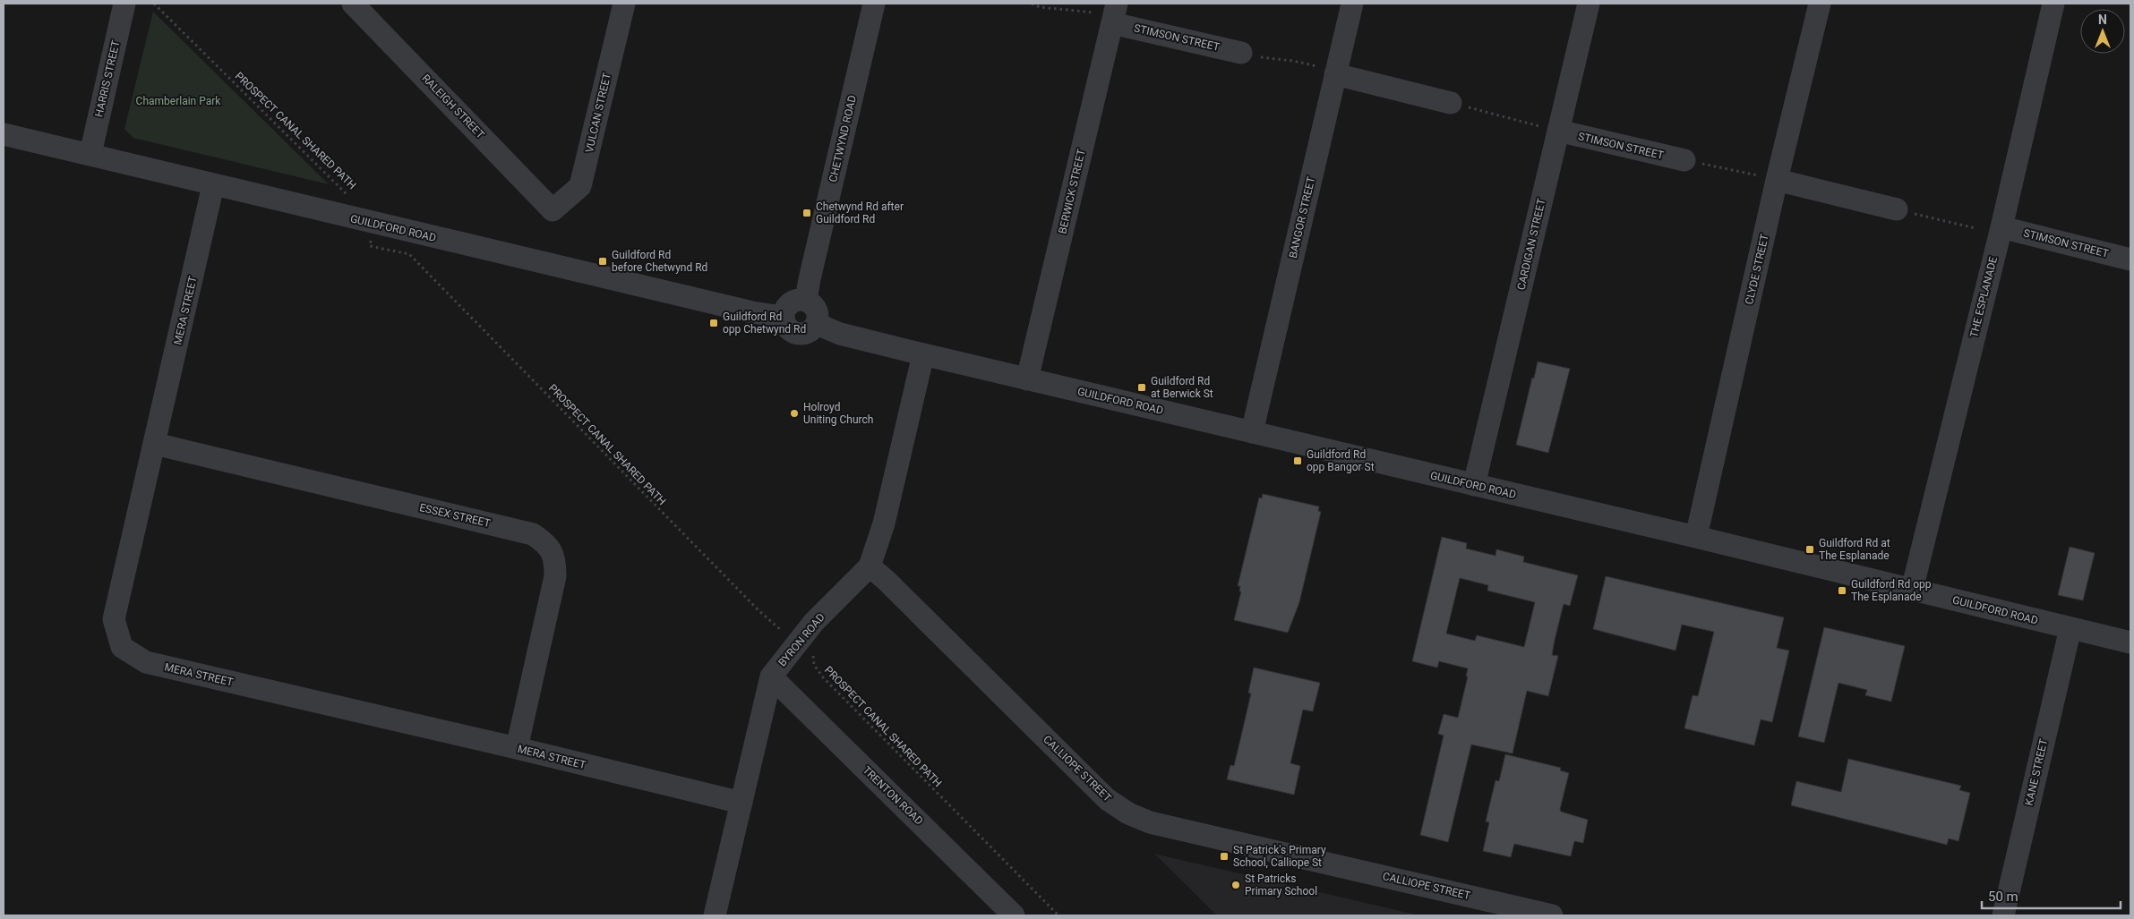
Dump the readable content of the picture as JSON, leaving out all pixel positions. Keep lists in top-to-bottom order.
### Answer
{
  "streets": {
    "street": [
      "STIMSON STREET",
      "HARRIS STREET",
      "RALEIGH STREET",
      "VULCAN STREET",
      "CHETWYND ROAD",
      "BERWICK STREET",
      "BANGOR STREET",
      "GUILDFORD ROAD",
      "CARDIGAN STREET",
      "CLYDE STREET",
      "THE ESPLANADE",
      "MERA STREET",
      "ESSEX STREET",
      "BYRON ROAD",
      "CALLIOPE STREET",
      "KANE STREET",
      "TRENTON ROAD"
    ],
    "path": ["PROSPECT CANAL SHARED PATH"]
  },
  "crossings": [
    ["STIMSON STREET", "BERWICK STREET"],
    ["STIMSON STREET", "CARDIGAN STREET"],
    ["STIMSON STREET", "THE ESPLANADE"],
    ["HARRIS STREET", "GUILDFORD ROAD"],
    ["RALEIGH STREET", "VULCAN STREET"],
    ["PROSPECT CANAL SHARED PATH", "GUILDFORD ROAD"],
    ["PROSPECT CANAL SHARED PATH", "BYRON ROAD"],
    ["CHETWYND ROAD", "GUILDFORD ROAD"],
    ["BERWICK STREET", "GUILDFORD ROAD"],
    ["BANGOR STREET", "GUILDFORD ROAD"],
    ["GUILDFORD ROAD", "CARDIGAN STREET"],
    ["GUILDFORD ROAD", "CLYDE STREET"],
    ["GUILDFORD ROAD", "THE ESPLANADE"],
    ["GUILDFORD ROAD", "MERA STREET"],
    ["GUILDFORD ROAD", "BYRON ROAD"],
    ["GUILDFORD ROAD", "KANE STREET"],
    ["MERA STREET", "ESSEX STREET"],
    ["MERA STREET", "BYRON ROAD"],
    ["BYRON ROAD", "CALLIOPE STREET"],
    ["BYRON ROAD", "TRENTON ROAD"]
  ],
  "parks": ["Chamberlain Park"],
  "places": {
    "transit": [
      "Chetwynd Rd after Guildford Rd",
      "Guildford Rd before Chetwynd Rd",
      "Guildford Rd opp Chetwynd Rd",
      "Guildford Rd at Berwick St",
      "Guildford Rd opp Bangor St",
      "Guildford Rd at The Esplanade",
      "Guildford Rd opp The Esplanade",
      "St Patrick's Primary School, Calliope St"
    ],
    "other": ["Holroyd Uniting Church", "St Patricks Primary School"]
  },
  "scale_bar": "50 m",
  "north": "top"
}
